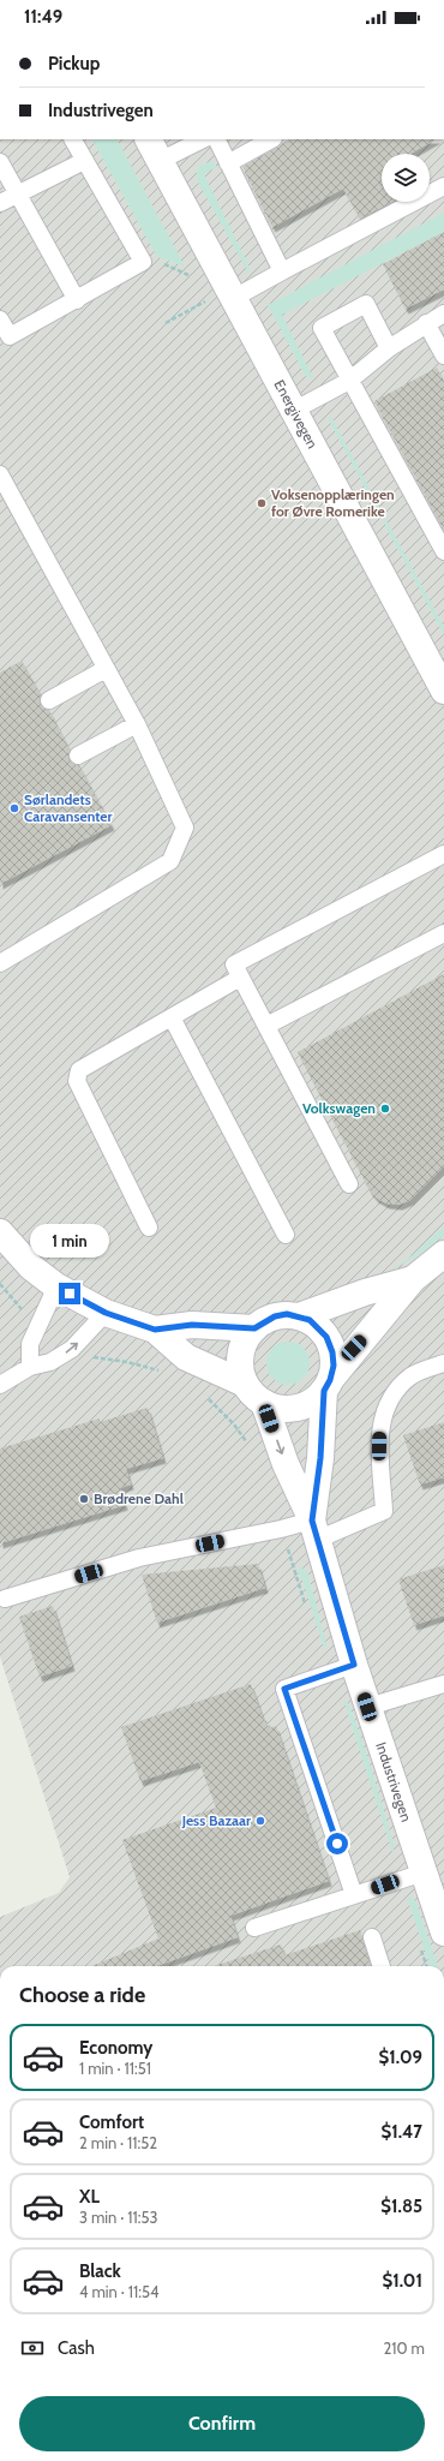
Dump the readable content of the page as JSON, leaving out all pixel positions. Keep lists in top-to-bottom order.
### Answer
{
  "streets": {
    "street": ["Energivegen", "Industrivegen"]
  },
  "places": [
    "Voksenopplæringen for Øvre Romerike",
    "Sørlandets Caravansenter",
    "Volkswagen",
    "Brødrene Dahl",
    "Jess Bazaar"
  ],
  "page": {
    "status": "11:49",
    "banner": ["Pickup", "Industrivegen"],
    "bubble": "1 min",
    "heading": "Choose a ride",
    "list": [
      {
        "name": "Economy",
        "note": "1 min · 11:51",
        "value": "$1.09"
      },
      {
        "name": "Comfort",
        "note": "2 min · 11:52",
        "value": "$1.47"
      },
      {
        "name": "XL",
        "note": "3 min · 11:53",
        "value": "$1.85"
      },
      {
        "name": "Black",
        "note": "4 min · 11:54",
        "value": "$1.01"
      }
    ],
    "pay": ["Cash", "210 m"],
    "buttons": "Confirm"
  }
}
